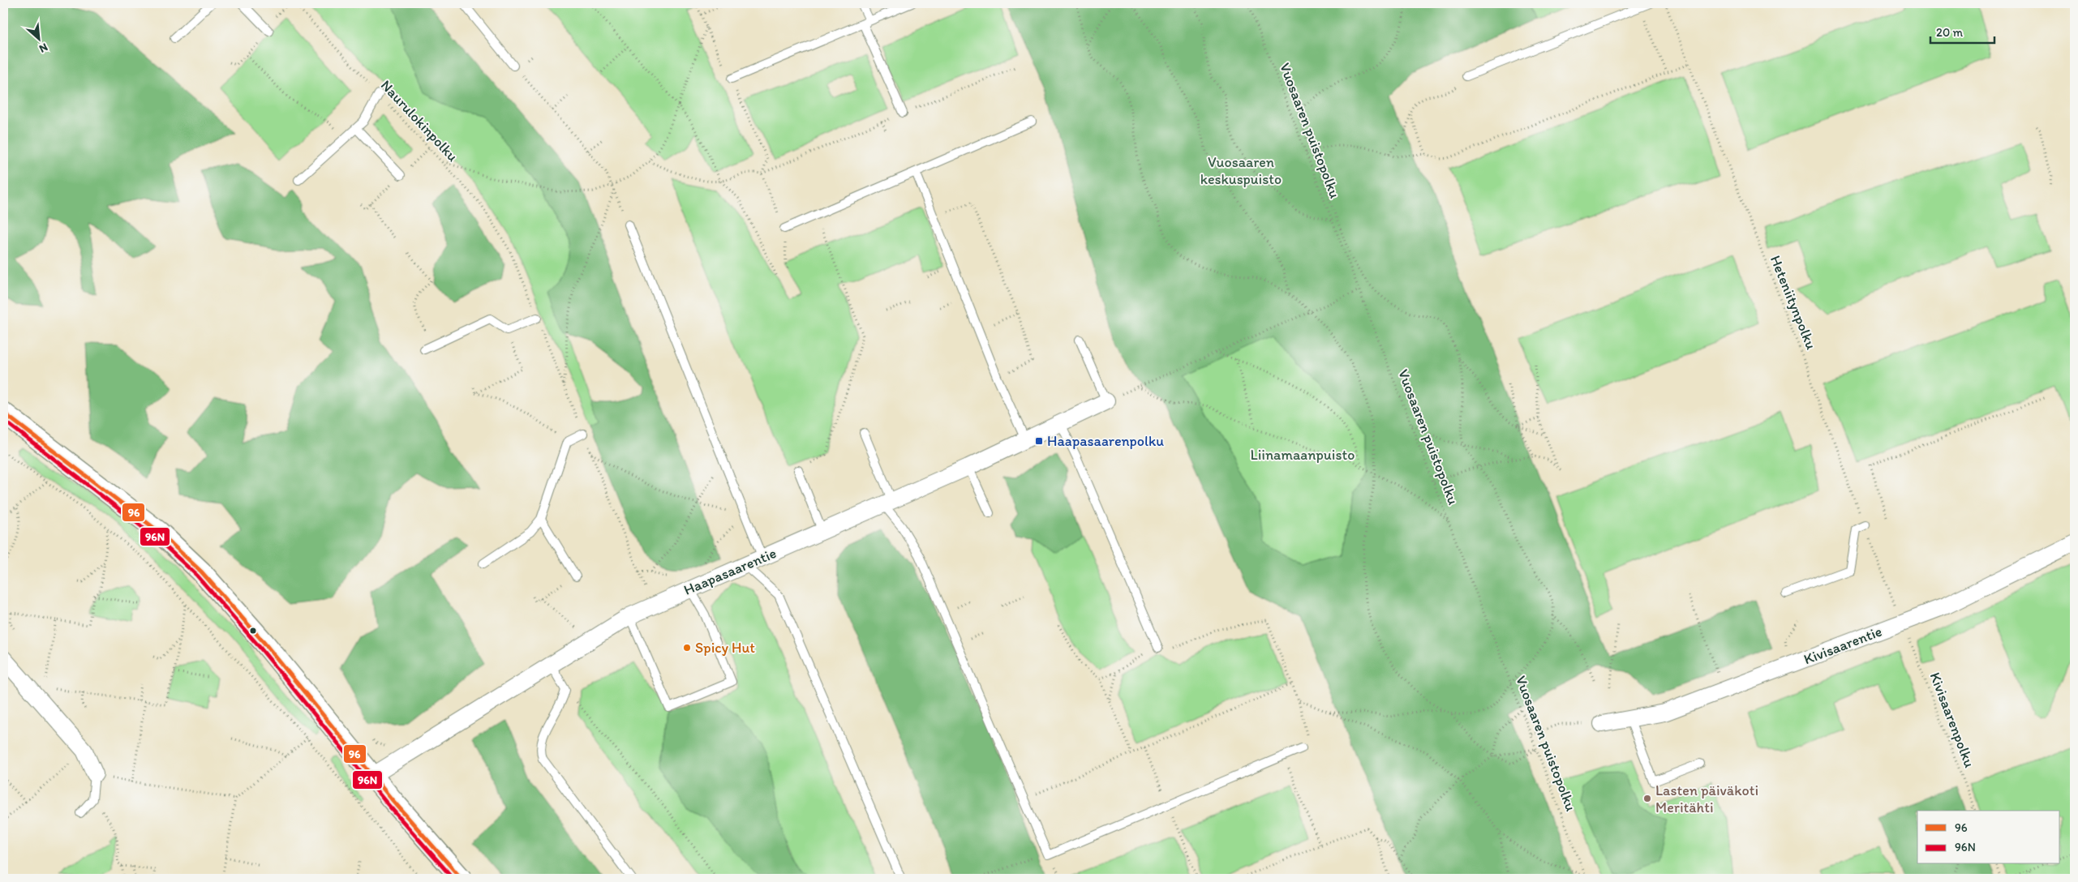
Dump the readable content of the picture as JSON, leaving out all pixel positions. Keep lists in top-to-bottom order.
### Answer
{
  "streets": {
    "street": ["Haapasaarentie", "Kivisaarentie"],
    "path": [
      "Naurulokinpolku",
      "Vuosaaren puistopolku",
      "Heteniitynpolku",
      "Kivisaarenpolku"
    ]
  },
  "parks": ["Vuosaaren keskuspuisto", "Liinamaanpuisto"],
  "places": {
    "transit": ["Haapasaarenpolku"],
    "other": ["Spicy Hut", "Lasten päiväkoti Meritähti"]
  },
  "lines": ["transit line 96", "transit line 96N"],
  "legend": ["96", "96N"],
  "scale_bar": "20 m",
  "north": "bottom right"
}
